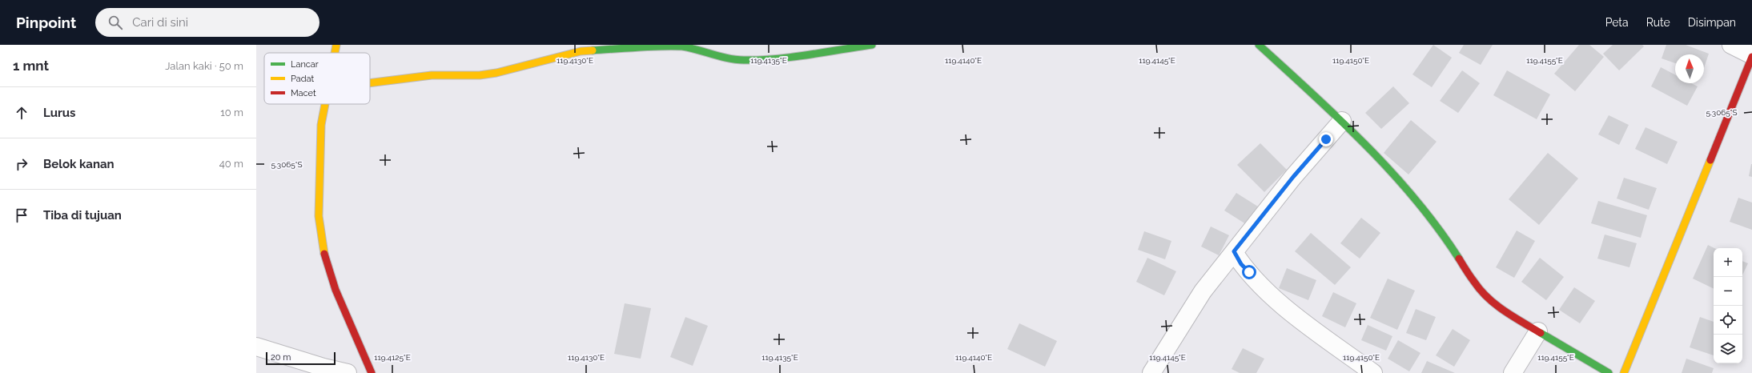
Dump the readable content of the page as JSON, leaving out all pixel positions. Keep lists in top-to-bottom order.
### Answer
{
  "legend": ["Lancar", "Padat", "Macet"],
  "scale_bar": "20 m",
  "north": "top",
  "page": {
    "header": "Pinpoint",
    "search": "Cari di sini",
    "nav": ["Peta", "Rute", "Disimpan"],
    "heading": ["1 mnt", "Jalan kaki · 50 m"],
    "list": [
      ["Lurus", "10 m"],
      ["Belok kanan", "40 m"],
      "Tiba di tujuan"
    ],
    "map_buttons": ["+", "−"],
    "scale": "20 m"
  },
  "coordinates": [
    "119.4130°E",
    "119.4135°E",
    "119.4140°E",
    "119.4145°E",
    "119.4150°E",
    "119.4155°E",
    "5.3065°S",
    "119.4125°E"
  ]
}
